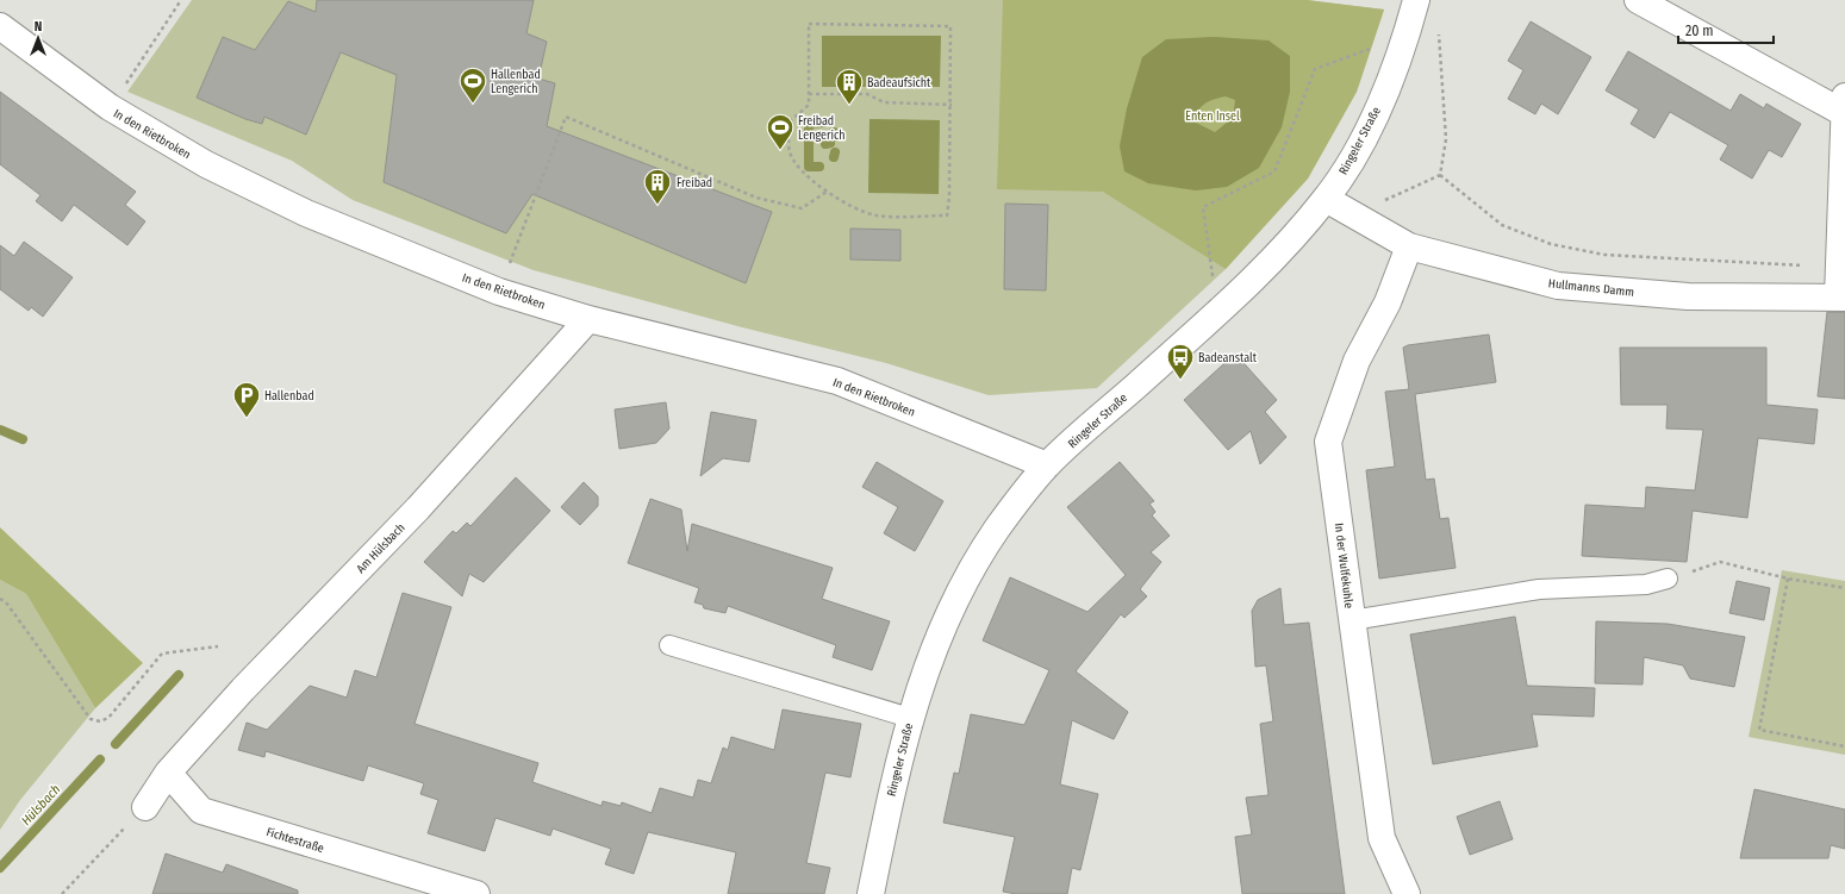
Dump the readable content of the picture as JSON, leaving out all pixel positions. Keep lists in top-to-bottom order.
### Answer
{
  "streets": {
    "street": [
      "In den Rietbroken",
      "Ringeler Straße",
      "Hullmanns Damm",
      "Am Hülsbach",
      "In der Wulfekuhle",
      "Fichtestraße"
    ]
  },
  "crossings": [
    ["In den Rietbroken", "Ringeler Straße"],
    ["In den Rietbroken", "Am Hülsbach"],
    ["Ringeler Straße", "Hullmanns Damm"],
    ["Hullmanns Damm", "In der Wulfekuhle"],
    ["Am Hülsbach", "Fichtestraße"]
  ],
  "water": ["Hülsbach"],
  "parks": ["Enten Insel"],
  "places": {
    "sports": ["Hallenbad Lengerich", "Freibad Lengerich"],
    "building": ["Badeaufsicht", "Freibad"],
    "bus stop": ["Badeanstalt"],
    "parking": ["Hallenbad"]
  },
  "scale_bar": "20 m",
  "north": "top"
}
